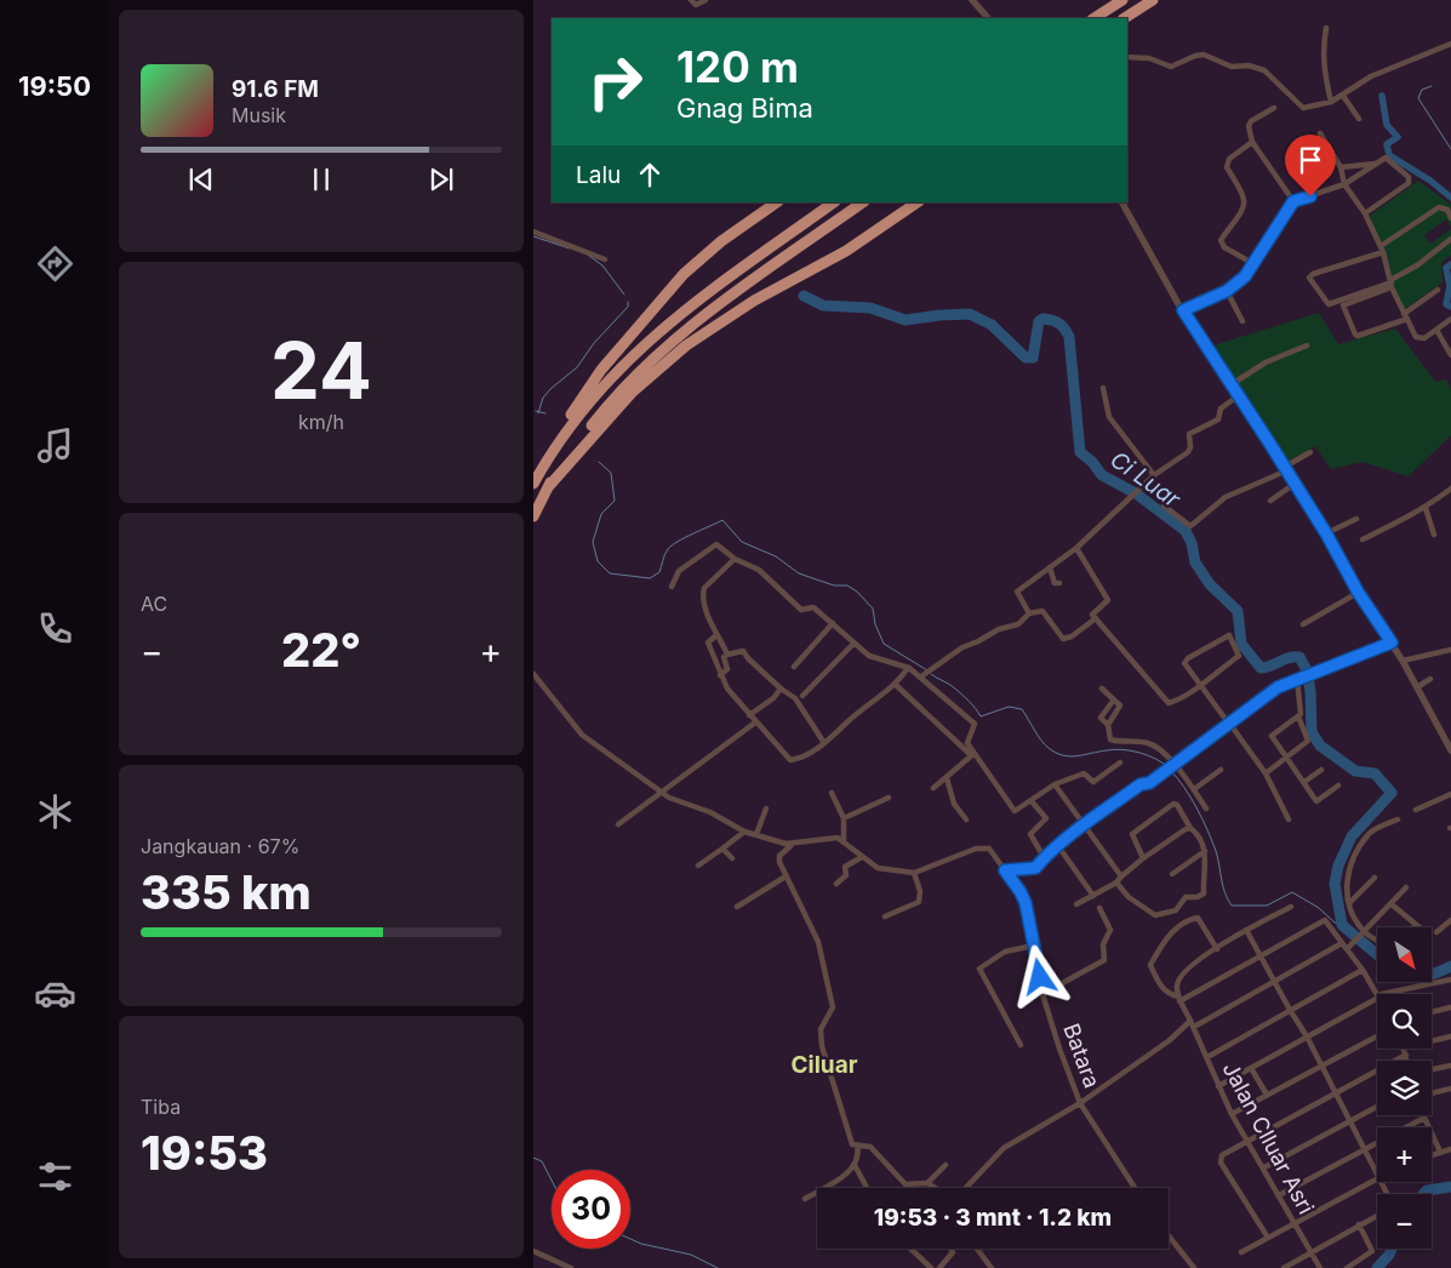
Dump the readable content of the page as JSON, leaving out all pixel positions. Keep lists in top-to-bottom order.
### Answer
{
  "streets": {
    "street": ["Batara", "Jalan CIluar Asri"]
  },
  "districts": ["Ciluar"],
  "water": ["Ci Luar"],
  "north": "bottom right",
  "page": {
    "tabs": "19:50",
    "turn": ["120 m", "Gnag Bima"],
    "song": ["91.6 FM", "Musik"],
    "then": "Lalu",
    "tile": [
      ["24", "km/h"],
      "AC",
      ["Jangkauan · 67%", "335 km"],
      ["Tiba", "19:53"]
    ],
    "heat": ["−", "22°", "+"],
    "map_buttons": ["+", "−"],
    "limit": "30",
    "trip": "19:53 · 3 mnt · 1.2 km"
  }
}
